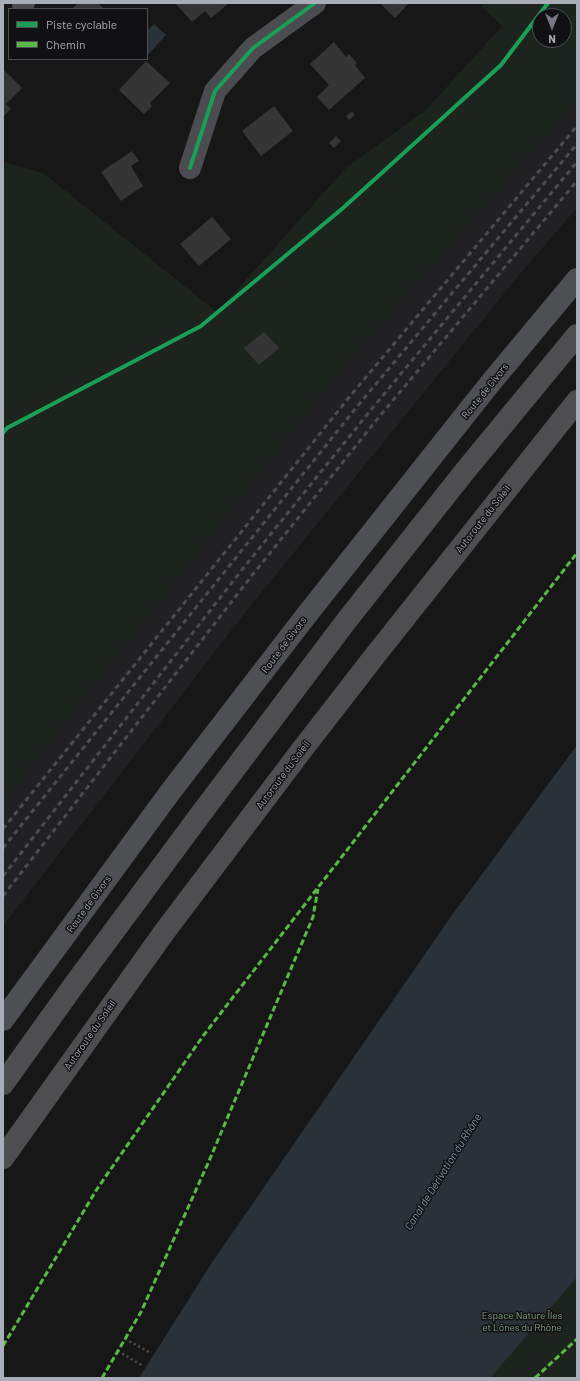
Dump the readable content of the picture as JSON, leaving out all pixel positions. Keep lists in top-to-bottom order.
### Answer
{
  "streets": {
    "highway": ["Autoroute du Soleil"],
    "main road": ["Route de Givors"]
  },
  "water": ["Canal de Dérivation du Rhône"],
  "parks": ["Espace Nature Îles et Lônes du Rhône"],
  "legend": ["Piste cyclable", "Chemin"],
  "north": "bottom"
}
